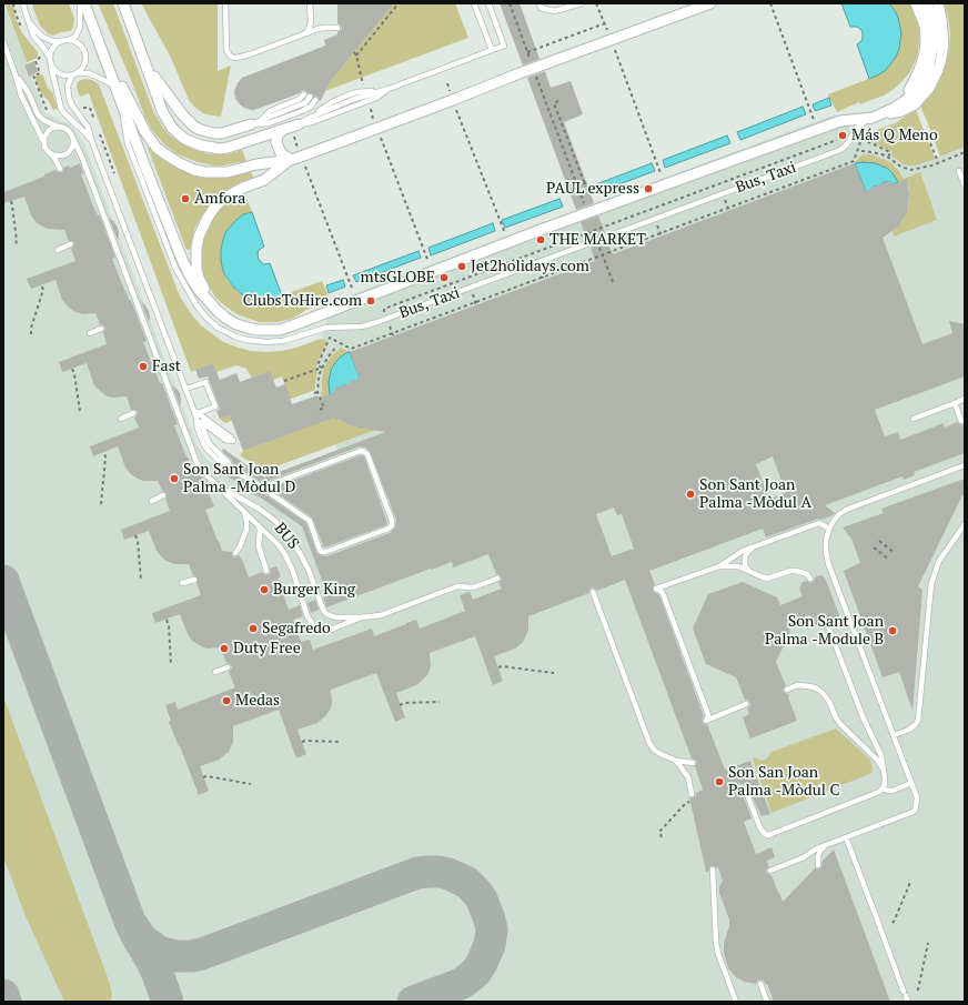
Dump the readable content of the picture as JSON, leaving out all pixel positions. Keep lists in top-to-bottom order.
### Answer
{
  "streets": {
    "lane": ["Bus, Taxi", "BUS"]
  },
  "places": [
    "Más Q Meno",
    "PAUL express",
    "Àmfora",
    "THE MARKET",
    "Jet2holidays.com",
    "mtsGLOBE",
    "ClubsToHire.com",
    "Fast",
    "Son Sant Joan Palma -Mòdul D",
    "Son Sant Joan Palma -Mòdul A",
    "Burger King",
    "Segafredo",
    "Son Sant Joan Palma -Module B",
    "Duty Free",
    "Medas",
    "Son San Joan Palma -Mòdul C"
  ]
}
